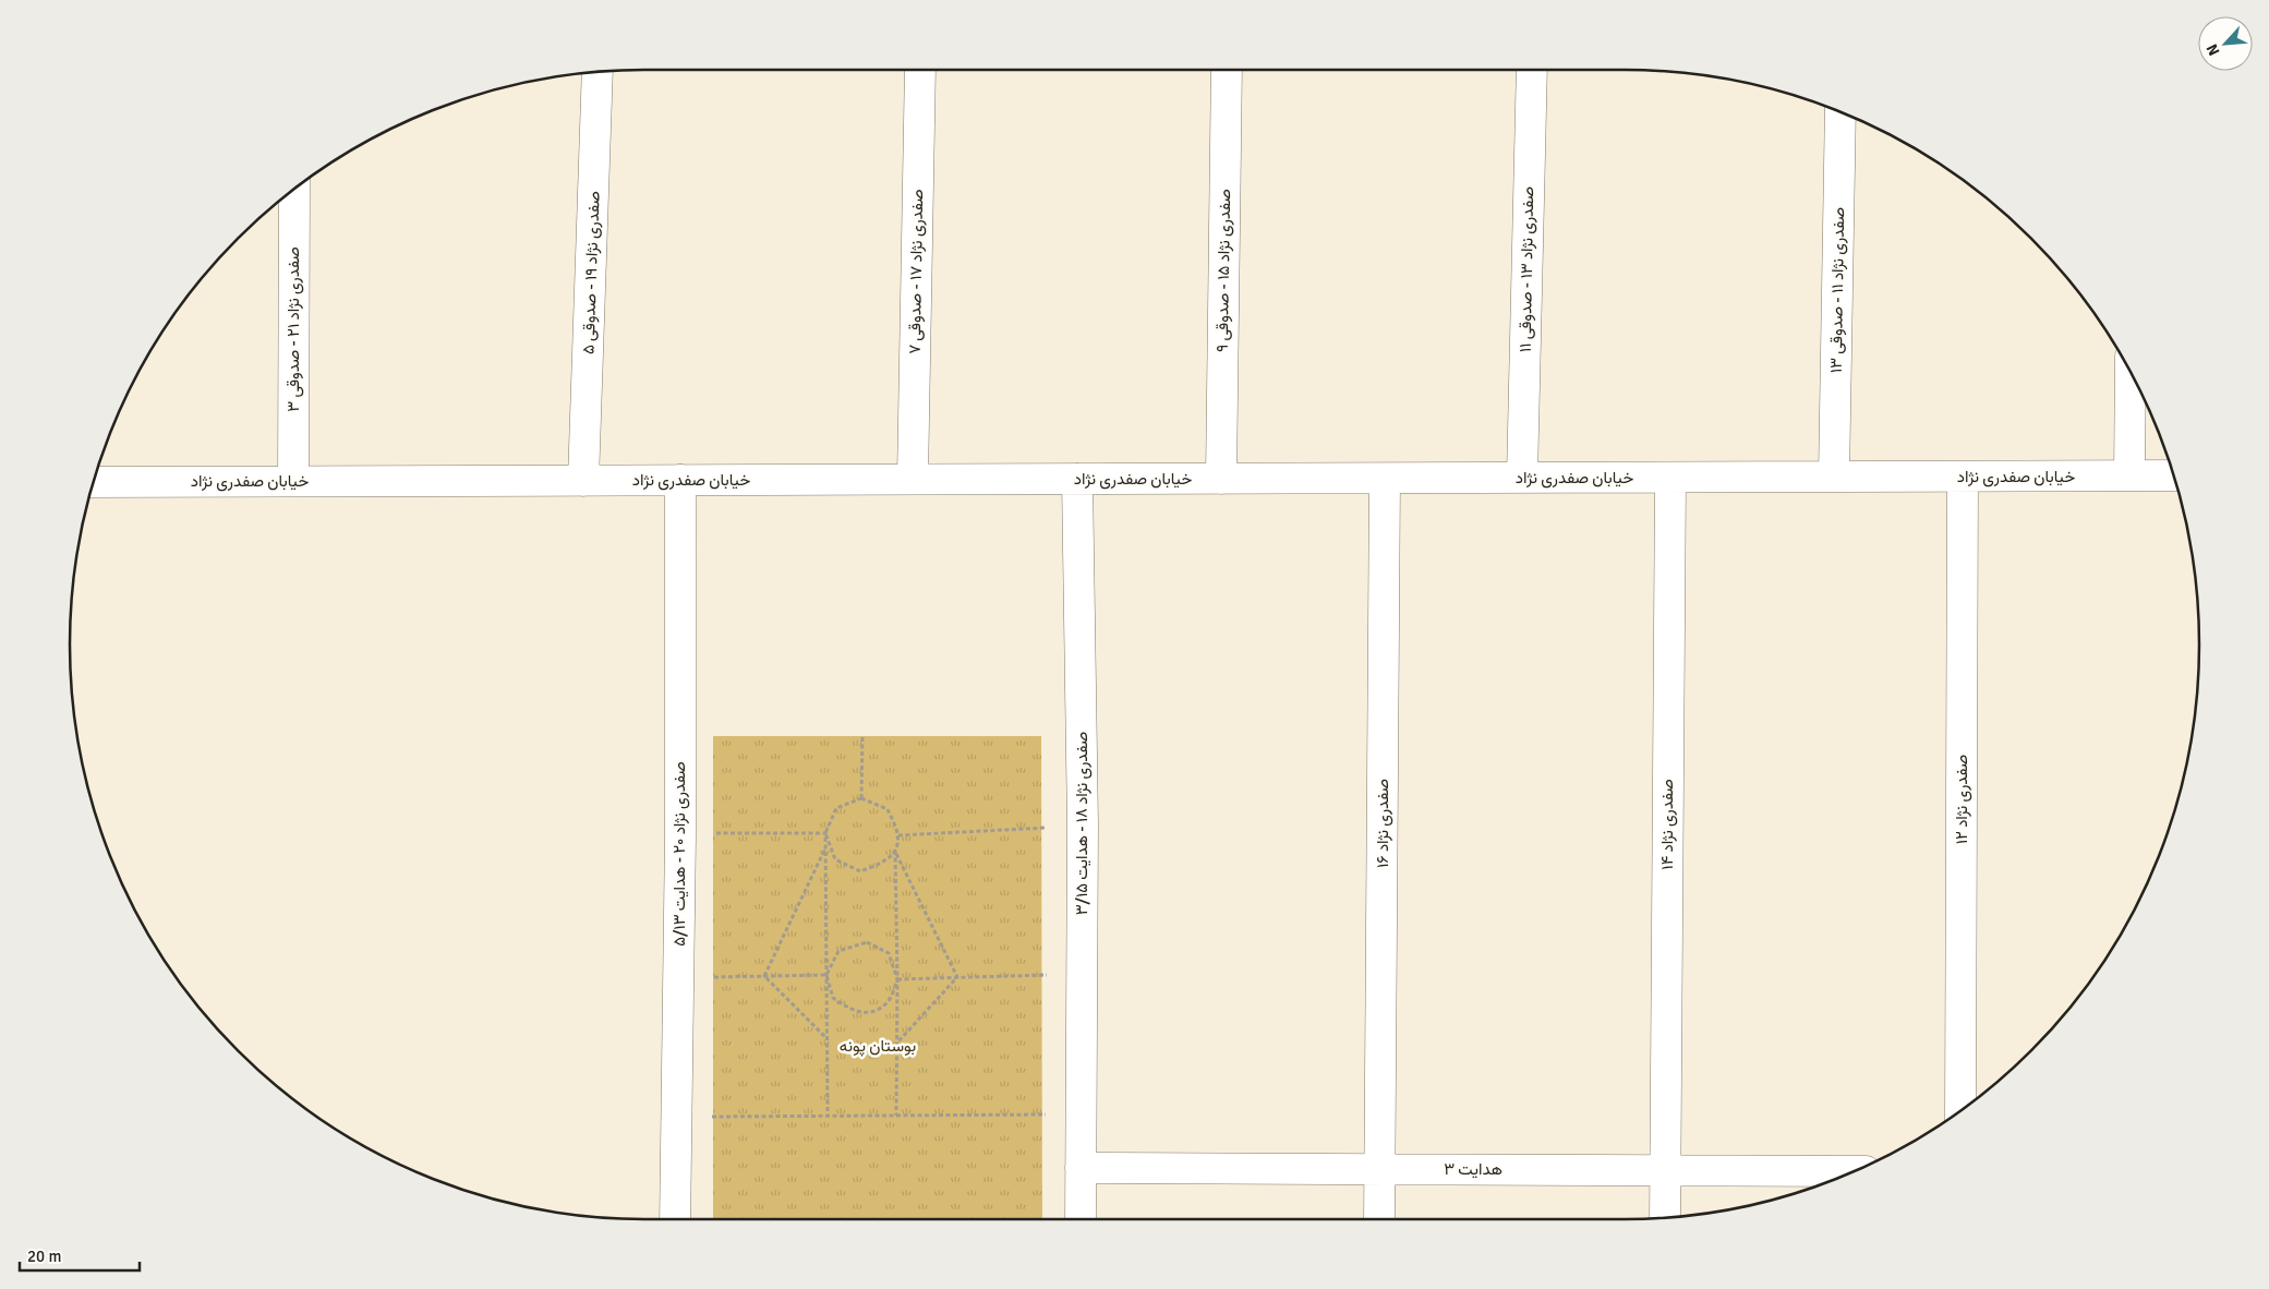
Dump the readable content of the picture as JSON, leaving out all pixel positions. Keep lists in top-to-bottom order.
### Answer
{
  "streets": {
    "street": [
      "صفدری نژاد ۱۳ - صدوقی ۱۱",
      "صفدری نژاد ۱۵ - صدوقی ۹",
      "صفدری نژاد ۱۷ - صدوقی ۷",
      "صفدری نژاد ۱۹ - صدوقی ۵",
      "صفدری نژاد ۱۱ - صدوقی ۱۳",
      "صفدری نژاد ۲۱ - صدوقی ۳",
      "خیابان صفدری نژاد",
      "صفدری نژاد ۱۲",
      "صفدری نژاد ۱۸ - هدایت ۳/۱۵",
      "صفدری نژاد ۱۶",
      "صفدری نژاد ۱۴",
      "صفدری نژاد ۲۰ - هدایت ۵/۱۳",
      "هدایت ۳"
    ]
  },
  "crossings": [
    ["صفدری نژاد ۱۳ - صدوقی ۱۱", "خیابان صفدری نژاد"],
    ["صفدری نژاد ۱۵ - صدوقی ۹", "خیابان صفدری نژاد"],
    ["صفدری نژاد ۱۷ - صدوقی ۷", "خیابان صفدری نژاد"],
    ["صفدری نژاد ۱۹ - صدوقی ۵", "خیابان صفدری نژاد"],
    ["صفدری نژاد ۱۱ - صدوقی ۱۳", "خیابان صفدری نژاد"],
    ["صفدری نژاد ۲۱ - صدوقی ۳", "خیابان صفدری نژاد"],
    ["خیابان صفدری نژاد", "صفدری نژاد ۱۲"],
    ["خیابان صفدری نژاد", "صفدری نژاد ۱۸ - هدایت ۳/۱۵"],
    ["خیابان صفدری نژاد", "صفدری نژاد ۱۶"],
    ["خیابان صفدری نژاد", "صفدری نژاد ۱۴"],
    ["خیابان صفدری نژاد", "صفدری نژاد ۲۰ - هدایت ۵/۱۳"],
    ["صفدری نژاد ۱۸ - هدایت ۳/۱۵", "هدایت ۳"],
    ["صفدری نژاد ۱۶", "هدایت ۳"],
    ["صفدری نژاد ۱۴", "هدایت ۳"]
  ],
  "parks": ["بوستان پونه"],
  "scale_bar": "20 m",
  "north": "bottom left"
}
